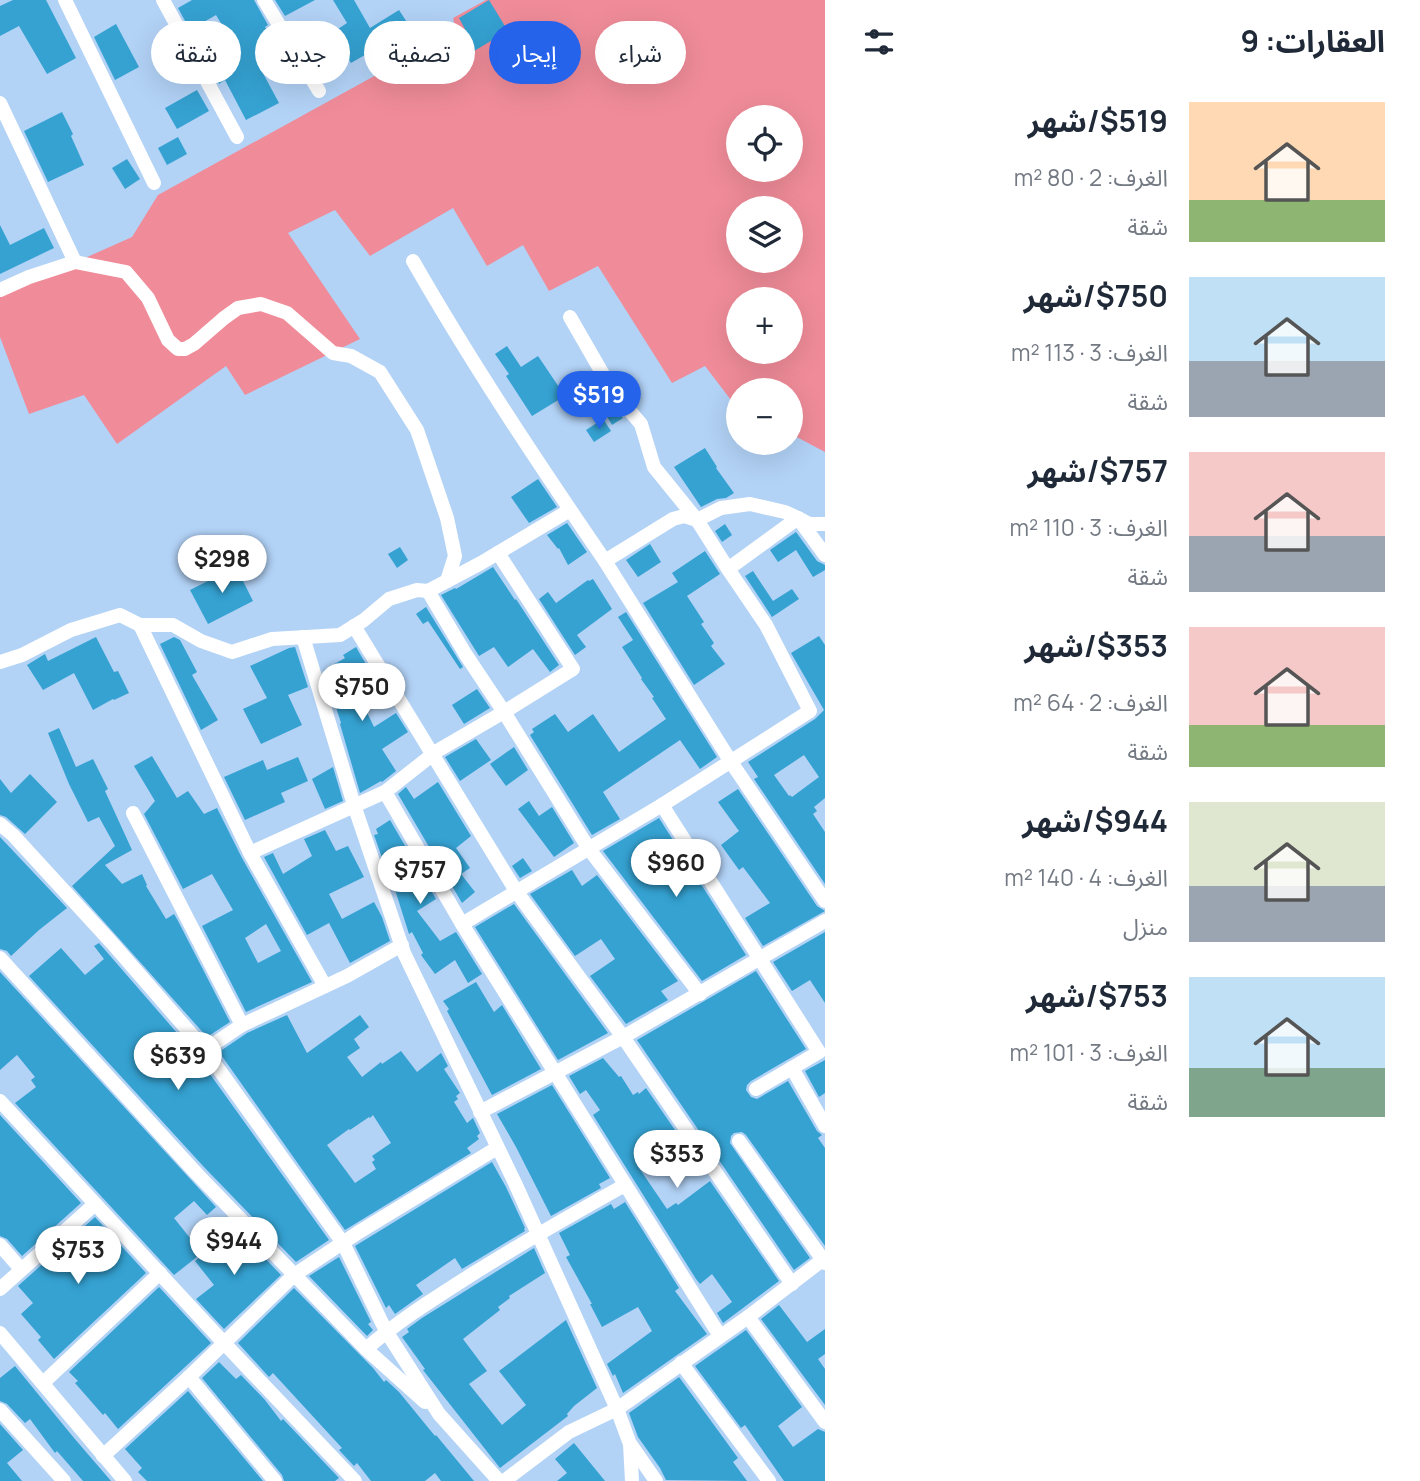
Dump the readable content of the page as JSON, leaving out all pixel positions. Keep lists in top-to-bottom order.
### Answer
{
  "page": {
    "heading": "العقارات: 9",
    "chip": [
      "شراء",
      "إيجار",
      "تصفية",
      "جديد",
      "شقة"
    ],
    "list": [
      {
        "name": "$519/شهر",
        "note": "الغرف: 2 · 80 m² · شقة"
      },
      {
        "name": "$750/شهر",
        "note": "الغرف: 3 · 113 m² · شقة"
      },
      {
        "name": "$757/شهر",
        "note": "الغرف: 3 · 110 m² · شقة"
      },
      {
        "name": "$353/شهر",
        "note": "الغرف: 2 · 64 m² · شقة"
      },
      {
        "name": "$944/شهر",
        "note": "الغرف: 4 · 140 m² · منزل"
      },
      {
        "name": "$753/شهر",
        "note": "الغرف: 3 · 101 m² · شقة"
      }
    ],
    "map_buttons": ["+", "−"],
    "price": [
      "$519",
      "$298",
      "$750",
      "$960",
      "$757",
      "$639",
      "$353",
      "$944",
      "$753"
    ]
  }
}
